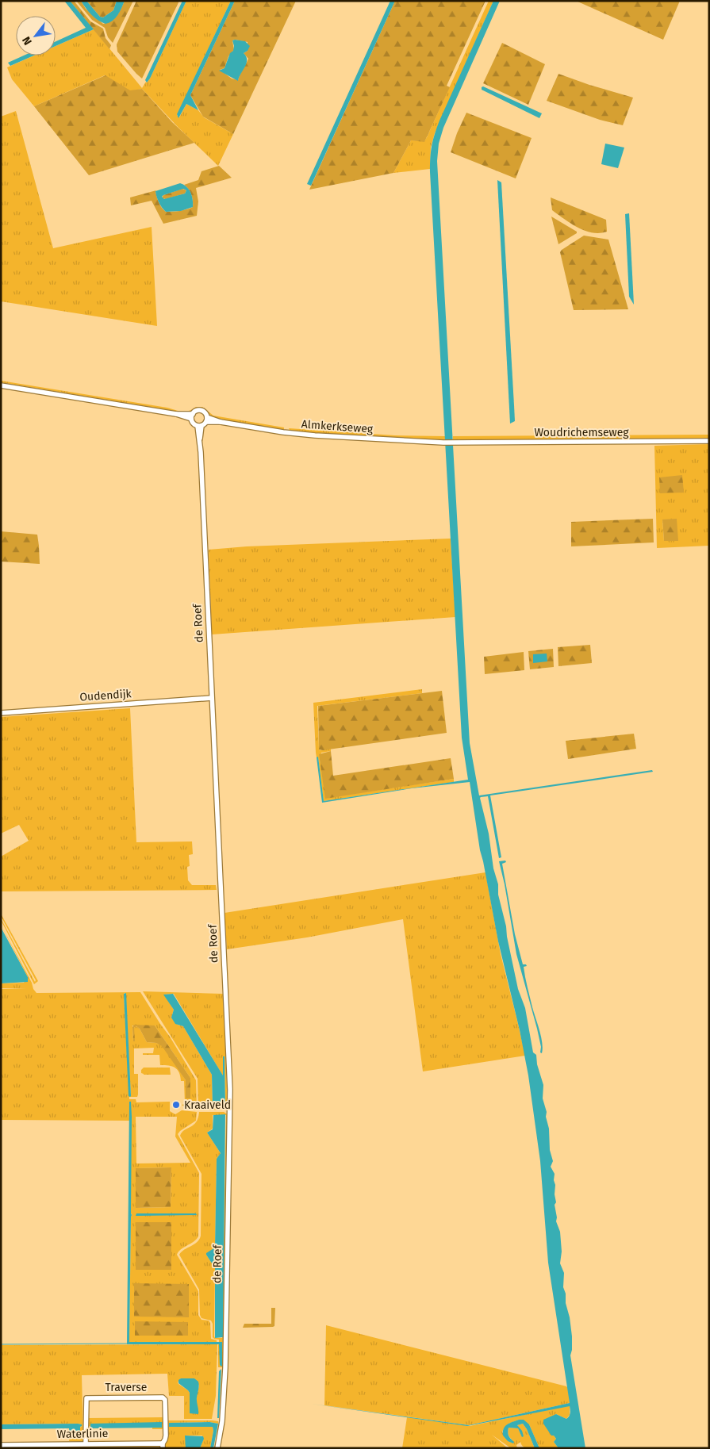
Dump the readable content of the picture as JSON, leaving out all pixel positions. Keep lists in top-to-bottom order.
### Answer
{
  "streets": {
    "street": [
      "Almkerkseweg",
      "Woudrichemseweg",
      "de Roef",
      "Oudendijk",
      "Traverse",
      "Waterlinie"
    ]
  },
  "crossings": [
    ["Almkerkseweg", "Woudrichemseweg"],
    ["Almkerkseweg", "de Roef"],
    ["de Roef", "Oudendijk"],
    ["Traverse", "Waterlinie"]
  ],
  "places": ["Kraaiveld"],
  "north": "bottom left"
}
